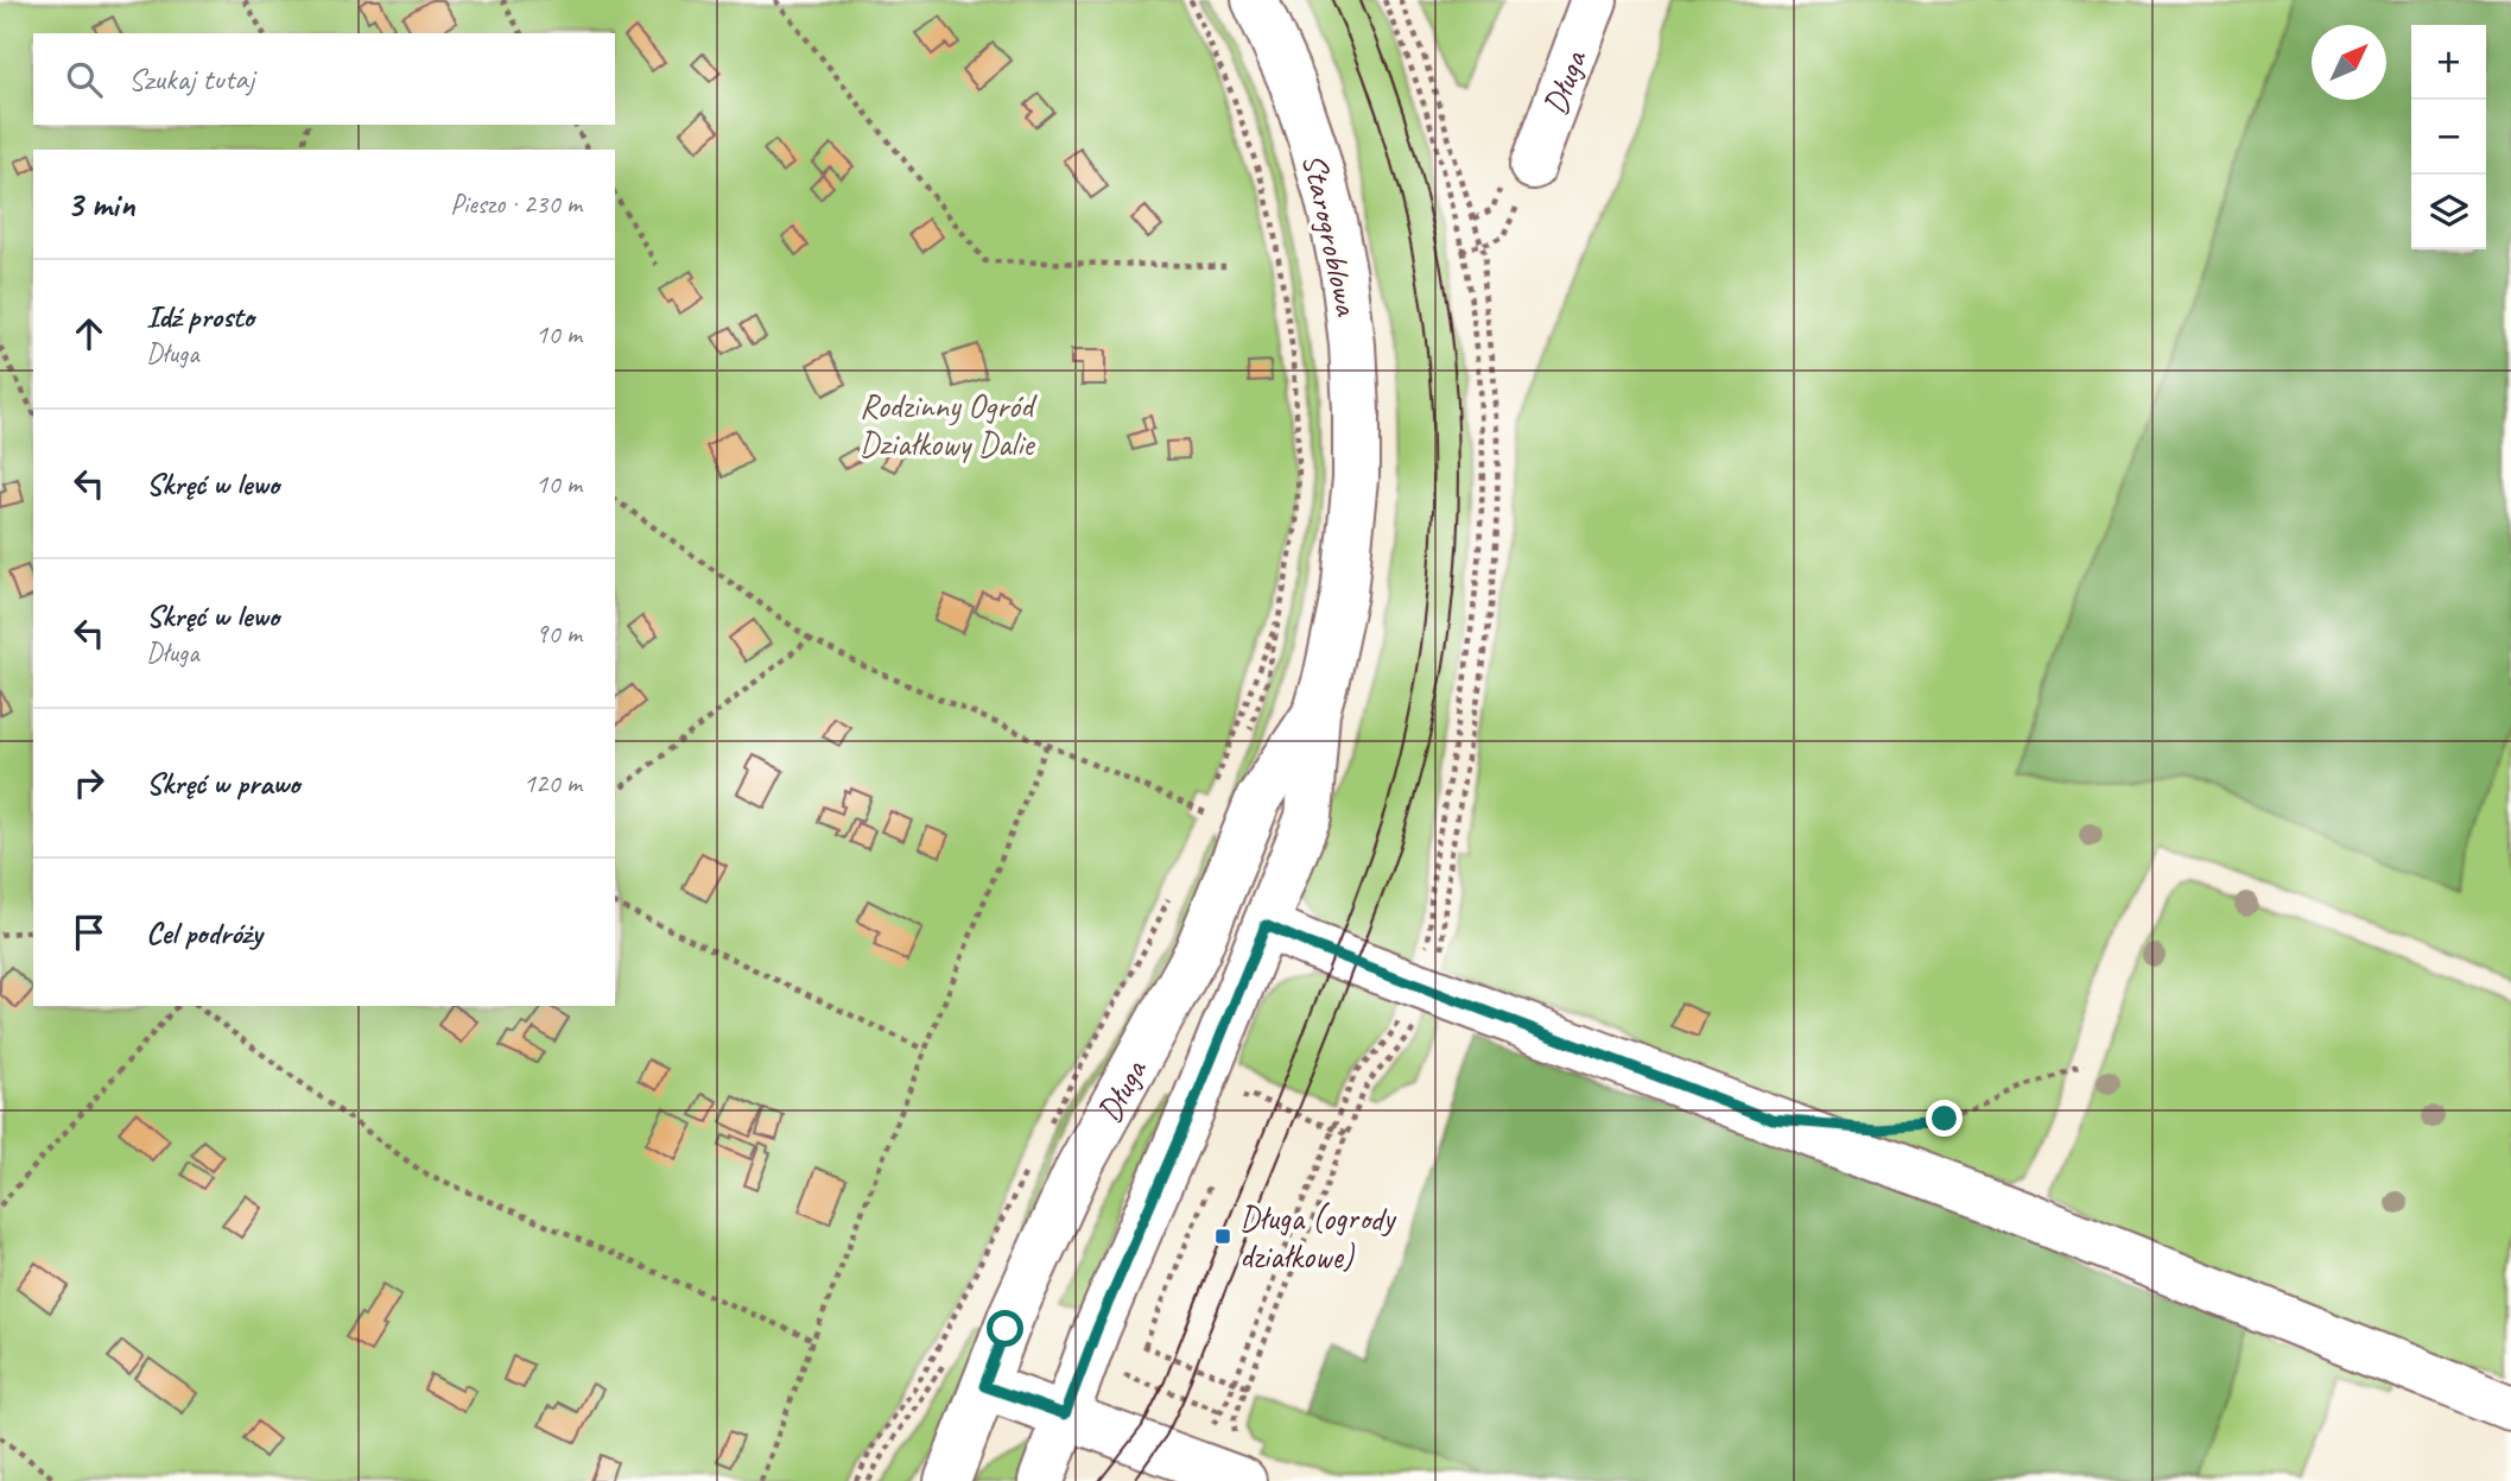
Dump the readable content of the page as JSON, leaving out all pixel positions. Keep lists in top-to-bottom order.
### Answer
{
  "streets": {
    "street": ["Długa", "Starogroblowa"]
  },
  "crossings": [
    ["Długa", "Starogroblowa"]
  ],
  "parks": ["Rodzinny Ogród Działkowy Dalie"],
  "places": {
    "transit": ["Długa (ogrody działkowe)"]
  },
  "north": "top right",
  "page": {
    "map_buttons": ["+", "−"],
    "search": "Szukaj tutaj",
    "heading": ["3 min", "Pieszo · 230 m"],
    "list": [
      ["Idź prosto", "Długa", "10 m"],
      ["Skręć w lewo", "10 m"],
      ["Skręć w lewo", "Długa", "90 m"],
      ["Skręć w prawo", "120 m"],
      "Cel podróży"
    ]
  }
}
